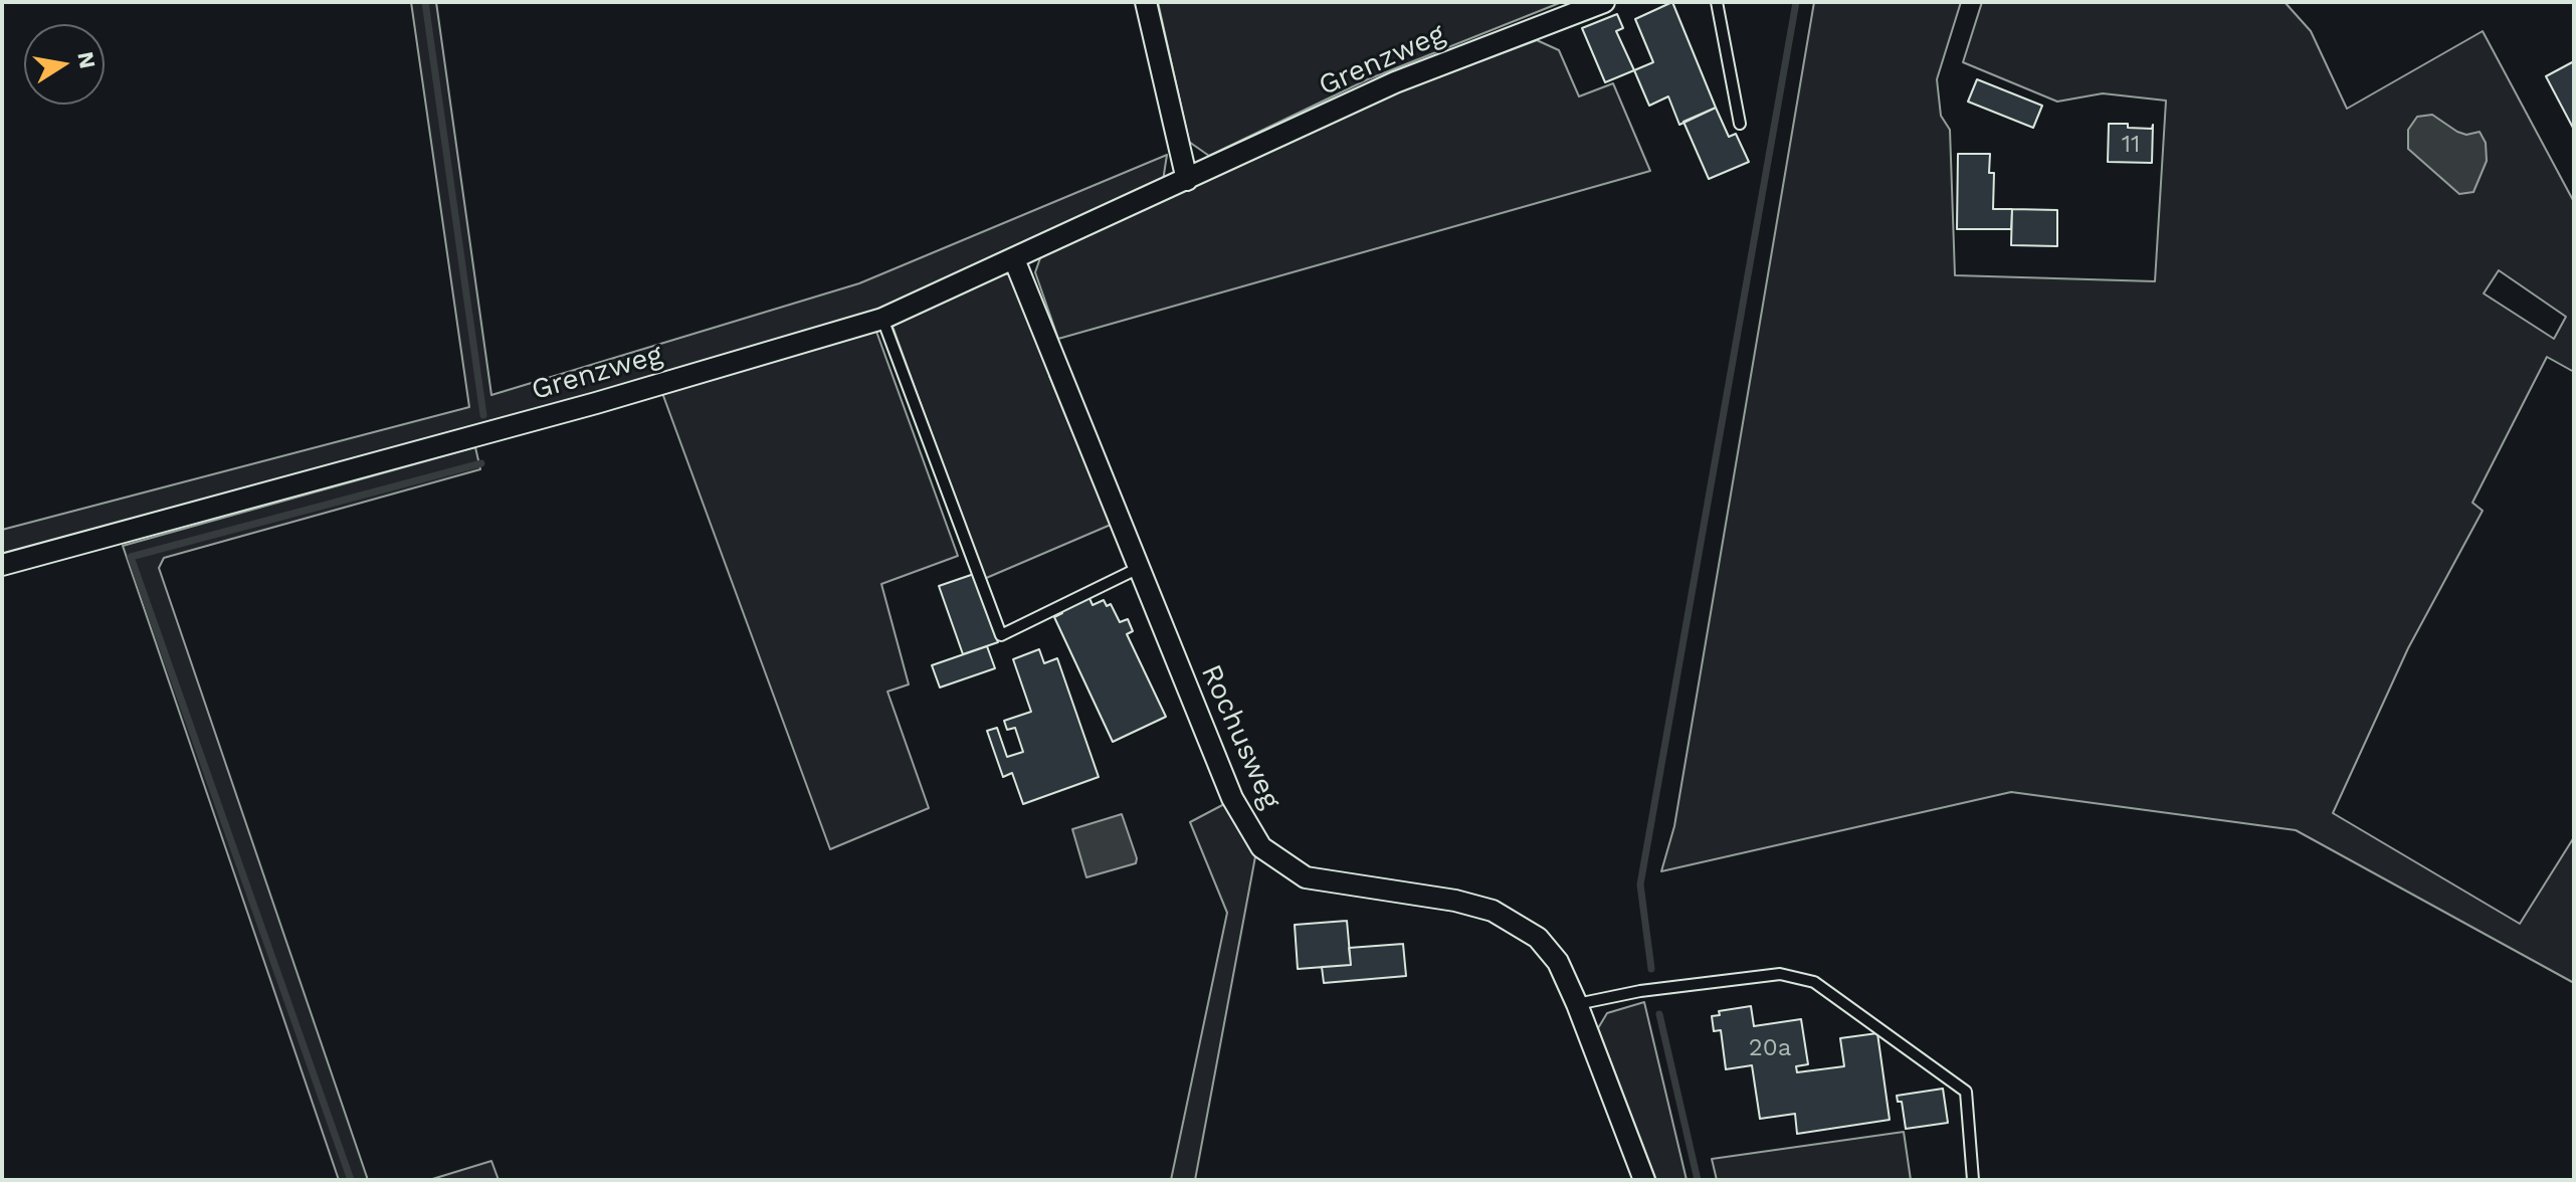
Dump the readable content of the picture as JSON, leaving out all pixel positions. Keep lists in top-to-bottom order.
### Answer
{
  "streets": {
    "street": ["Grenzweg", "Rochusweg"]
  },
  "crossings": [
    ["Grenzweg", "Rochusweg"]
  ],
  "house_numbers": ["11", "20a"],
  "north": "right"
}
